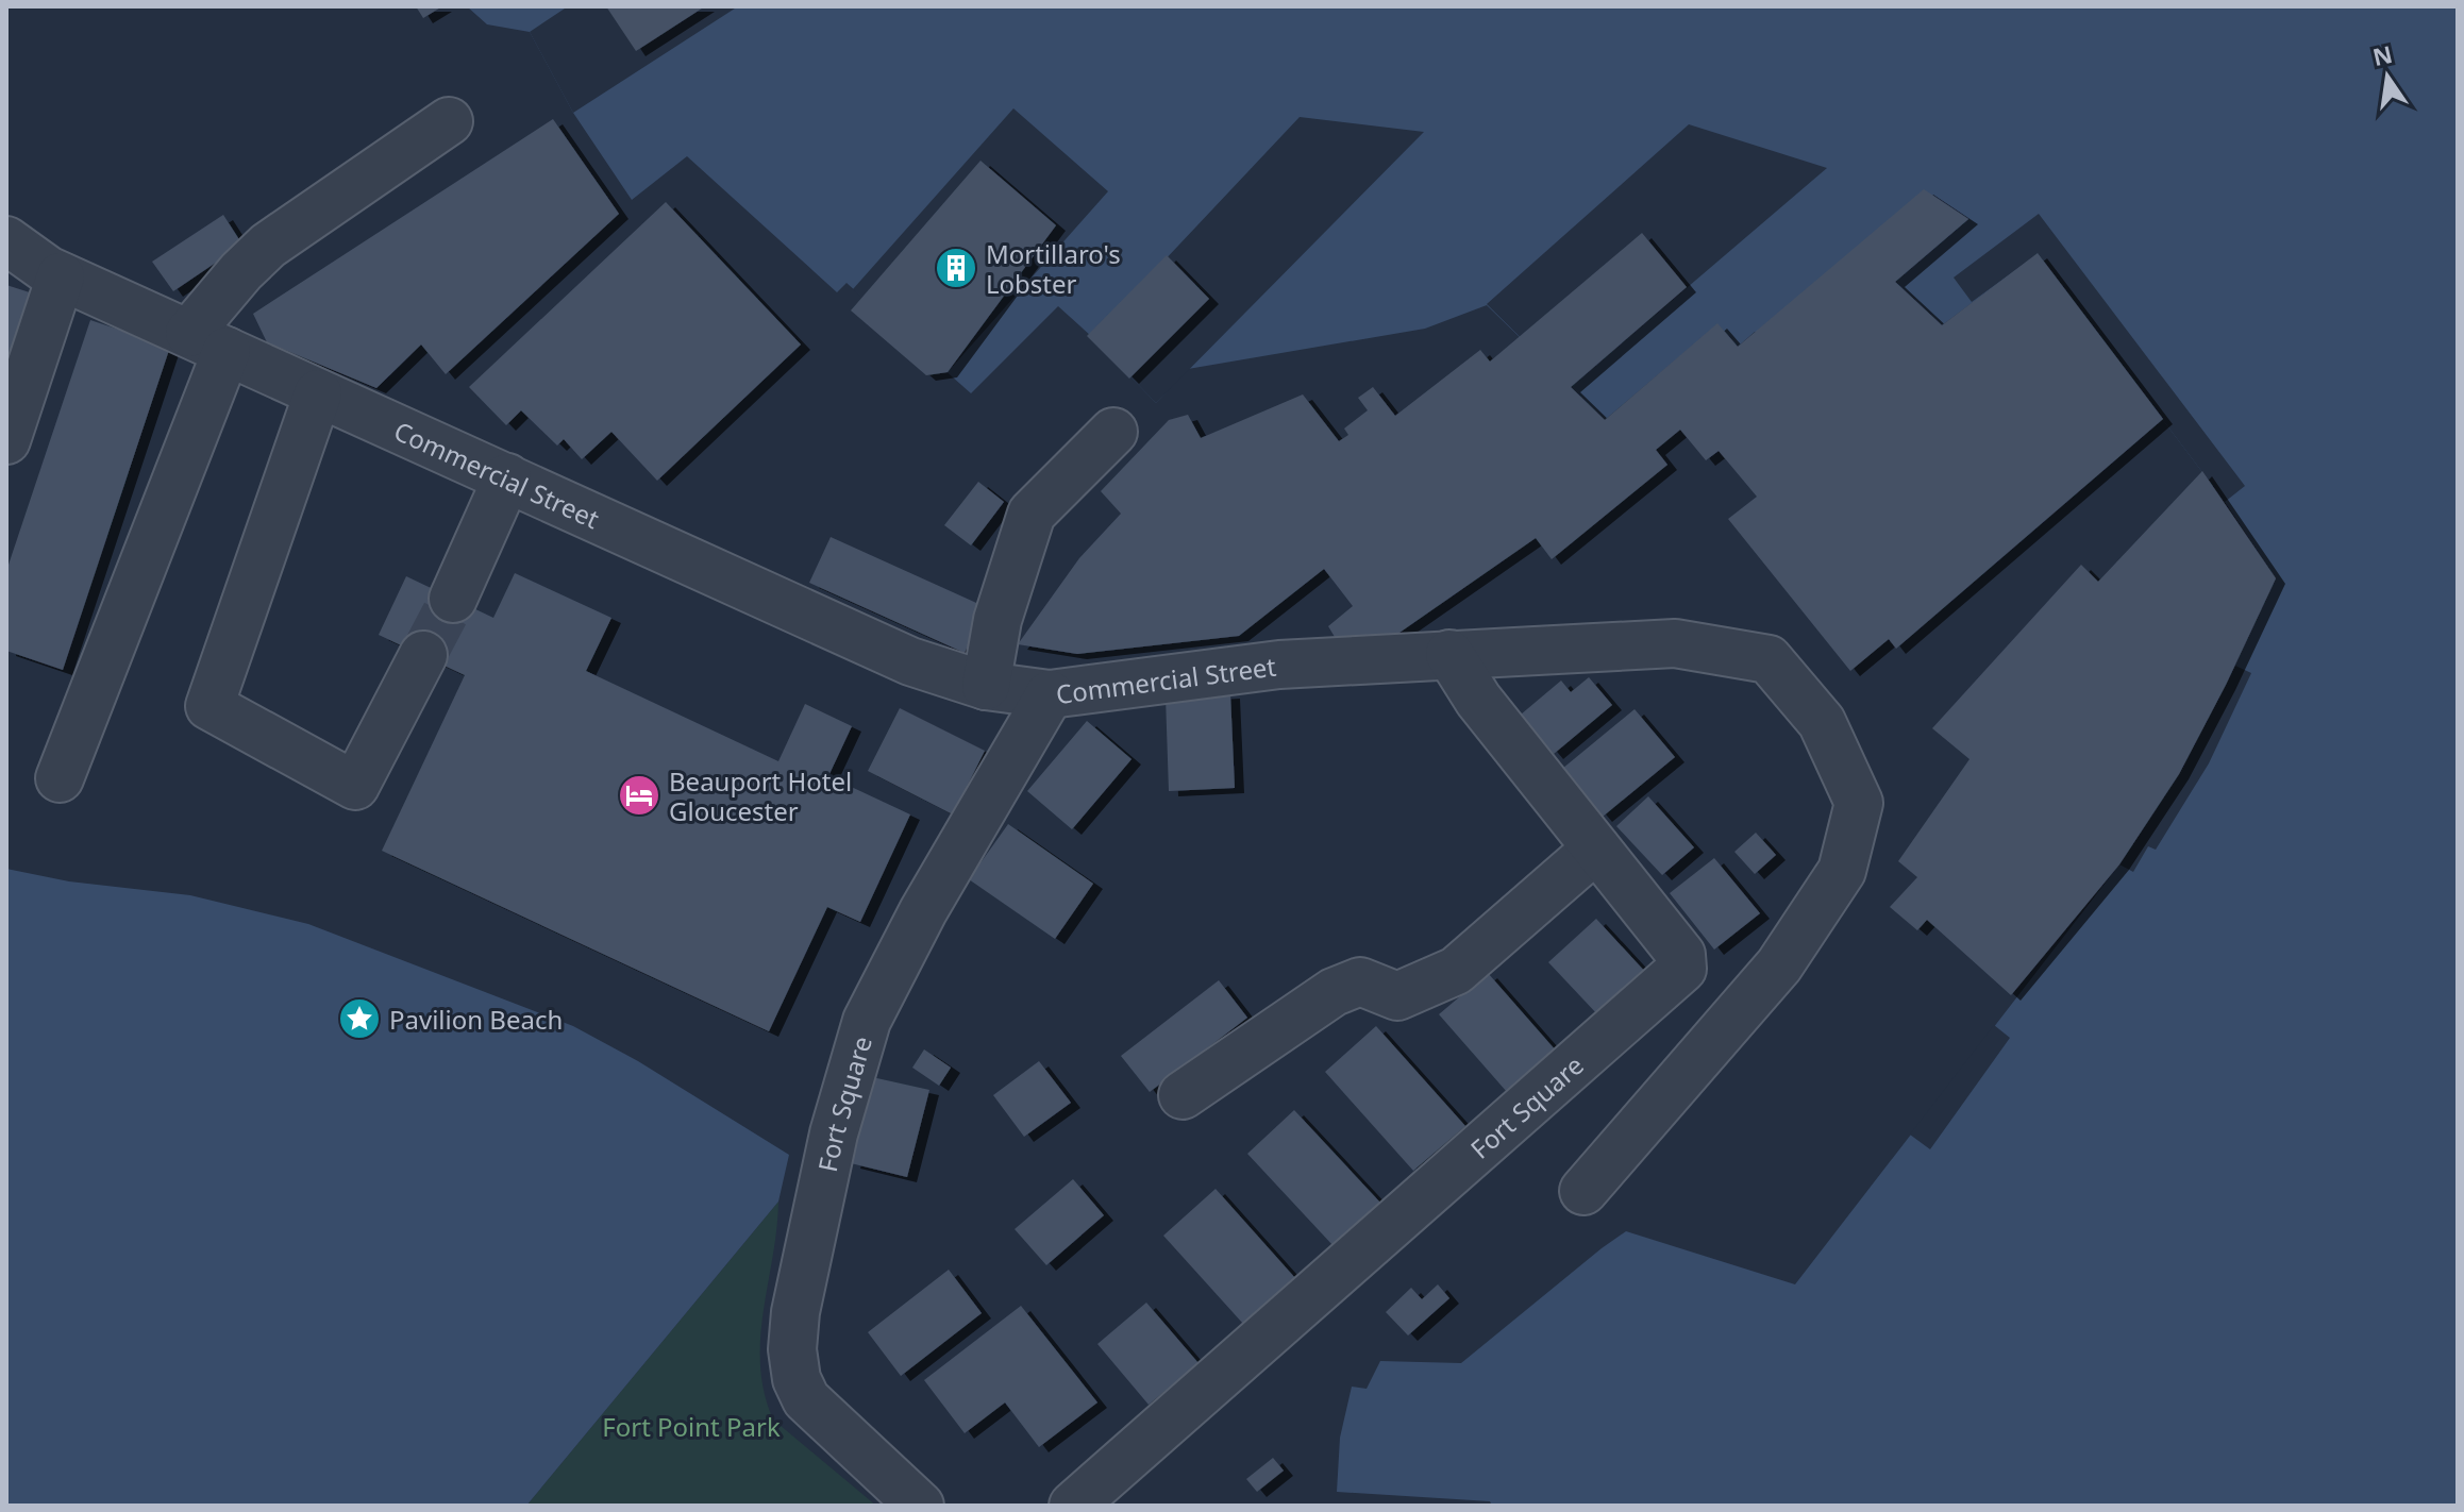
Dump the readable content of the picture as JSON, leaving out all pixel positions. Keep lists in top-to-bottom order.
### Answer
{
  "streets": {
    "street": ["Commercial Street", "Fort Square"]
  },
  "crossings": [
    ["Commercial Street", "Fort Square"]
  ],
  "parks": ["Fort Point Park"],
  "places": {
    "building": ["Mortillaro's Lobster"],
    "hotel": ["Beauport Hotel Gloucester"],
    "place": ["Pavilion Beach"]
  },
  "north": "top"
}
